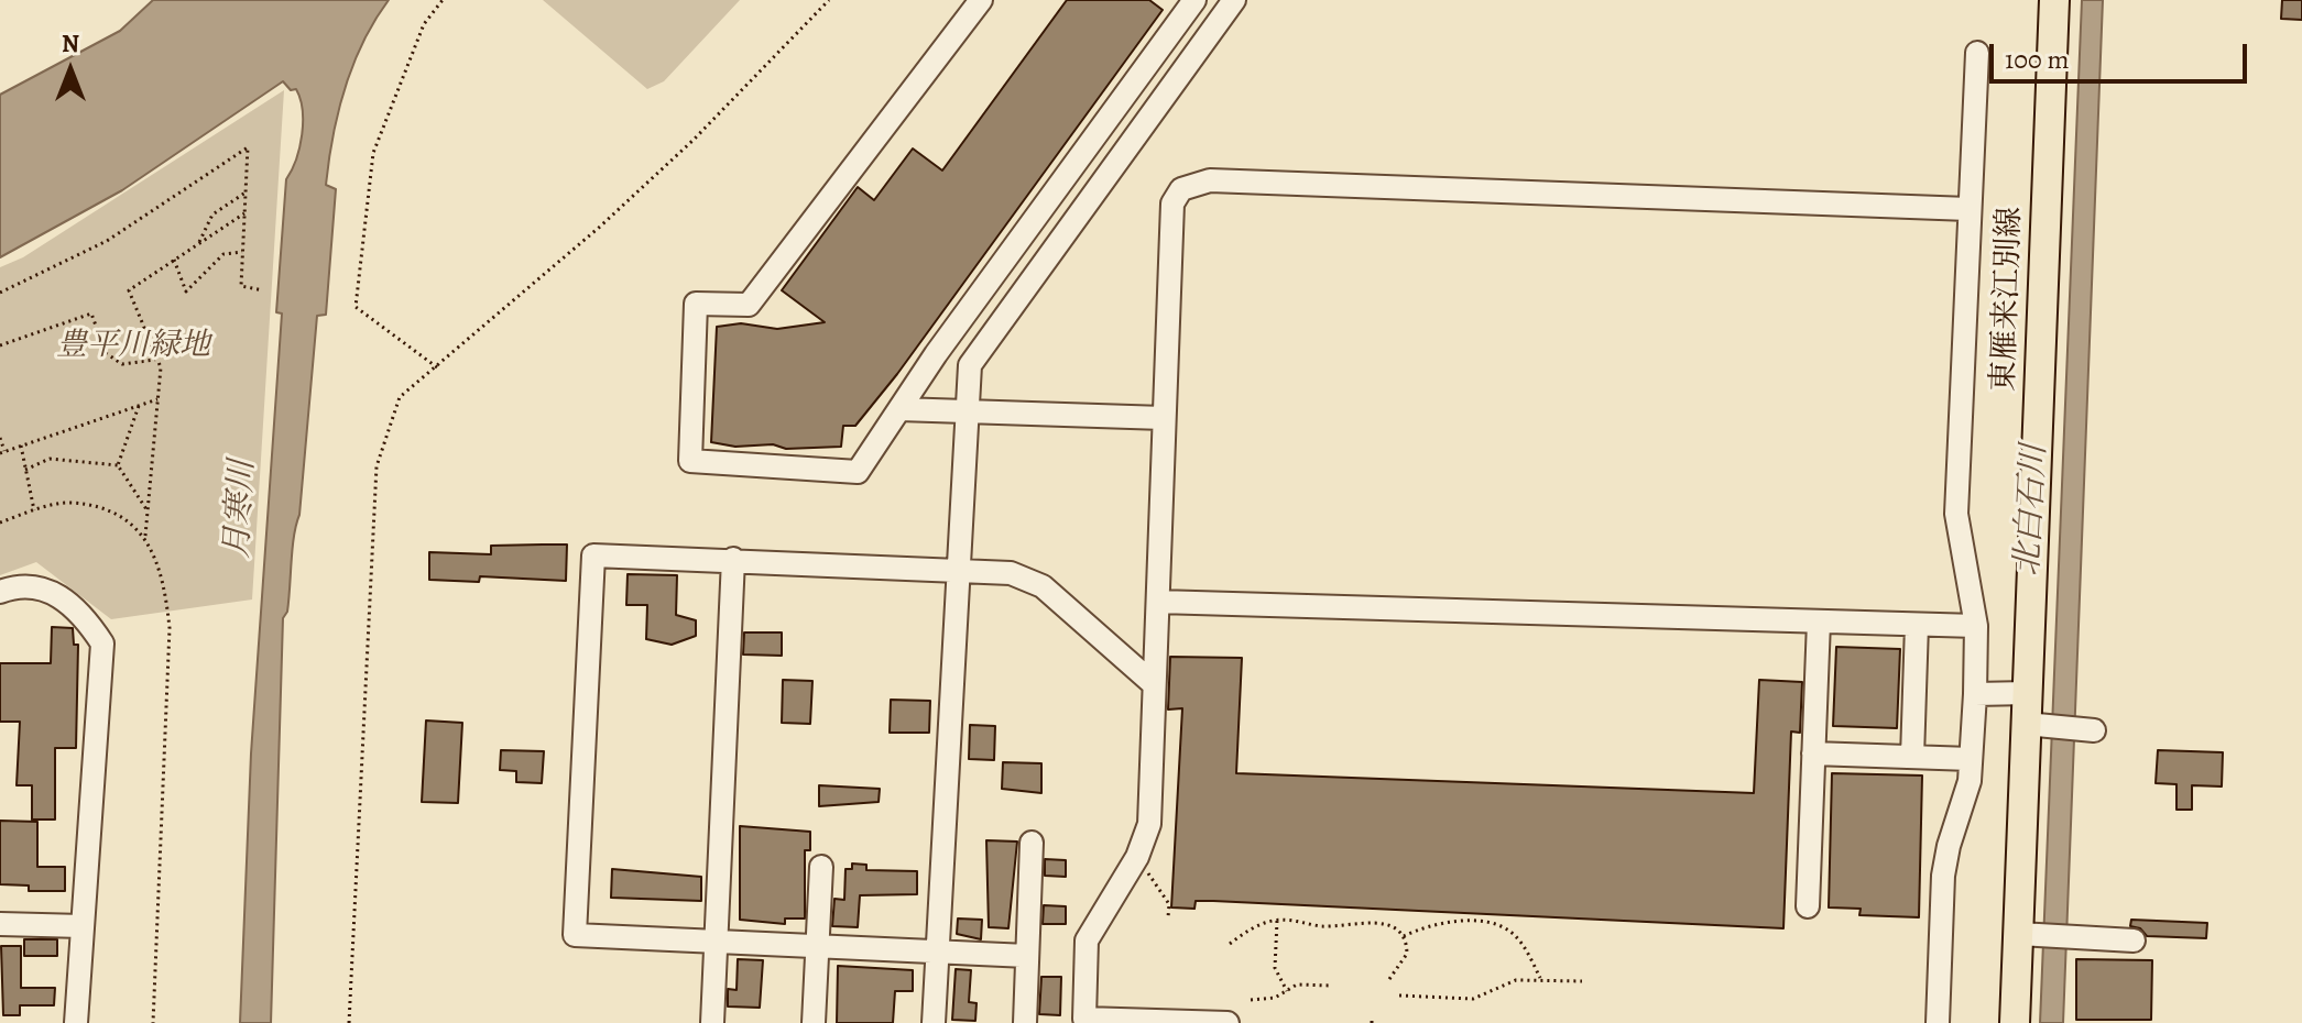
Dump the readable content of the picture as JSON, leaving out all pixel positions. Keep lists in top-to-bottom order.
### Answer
{
  "streets": {
    "main road": ["東雁来江別線"]
  },
  "water": ["月寒川", "北白石川"],
  "parks": ["豊平川緑地"],
  "scale_bar": "100 m",
  "north": "top"
}
